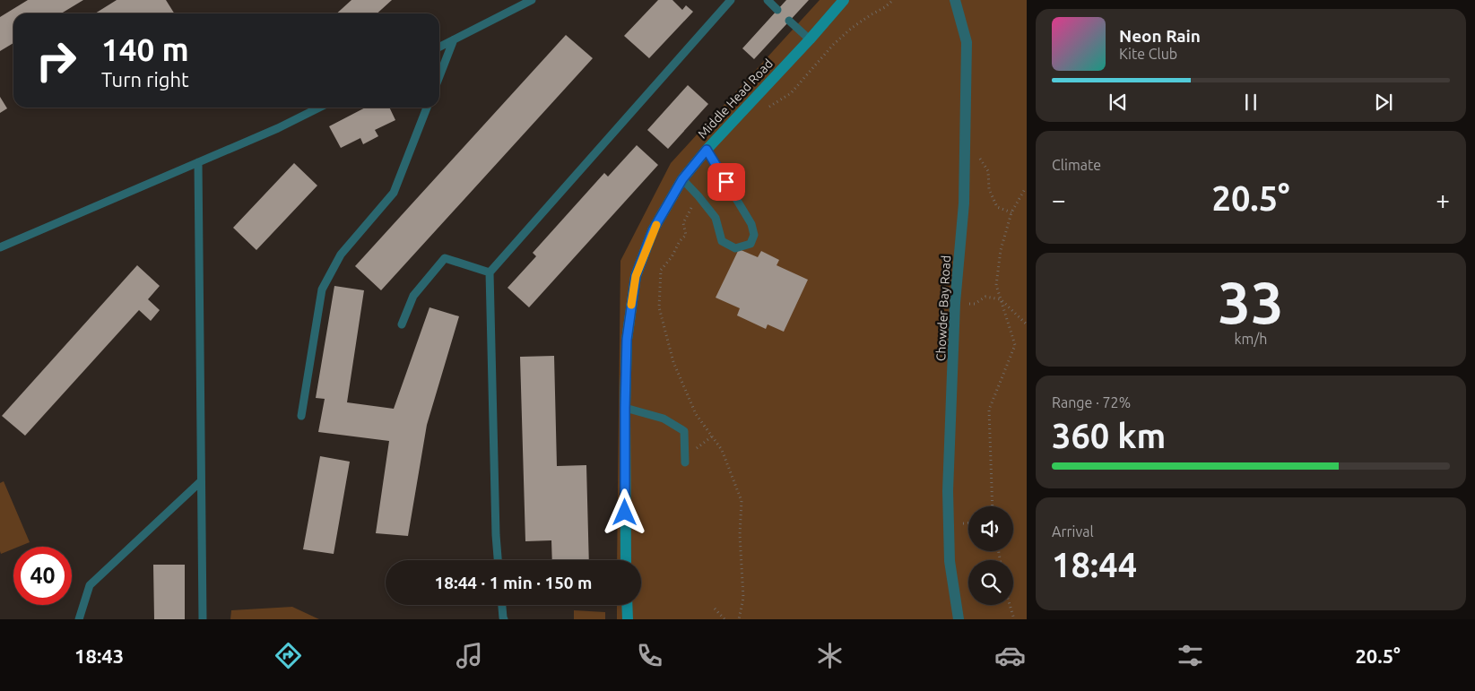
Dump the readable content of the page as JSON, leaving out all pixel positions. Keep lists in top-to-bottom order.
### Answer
{
  "streets": {
    "street": ["Middle Head Road", "Chowder Bay Road"]
  },
  "page": {
    "turn": ["140 m", "Turn right"],
    "song": ["Neon Rain", "Kite Club"],
    "tile": [
      "Climate",
      ["33", "km/h"],
      ["Range · 72%", "360 km"],
      ["Arrival", "18:44"]
    ],
    "heat": ["−", "20.5°", "+"],
    "limit": "40",
    "trip": "18:44 · 1 min · 150 m",
    "tabs": ["18:43", "20.5°"]
  }
}
